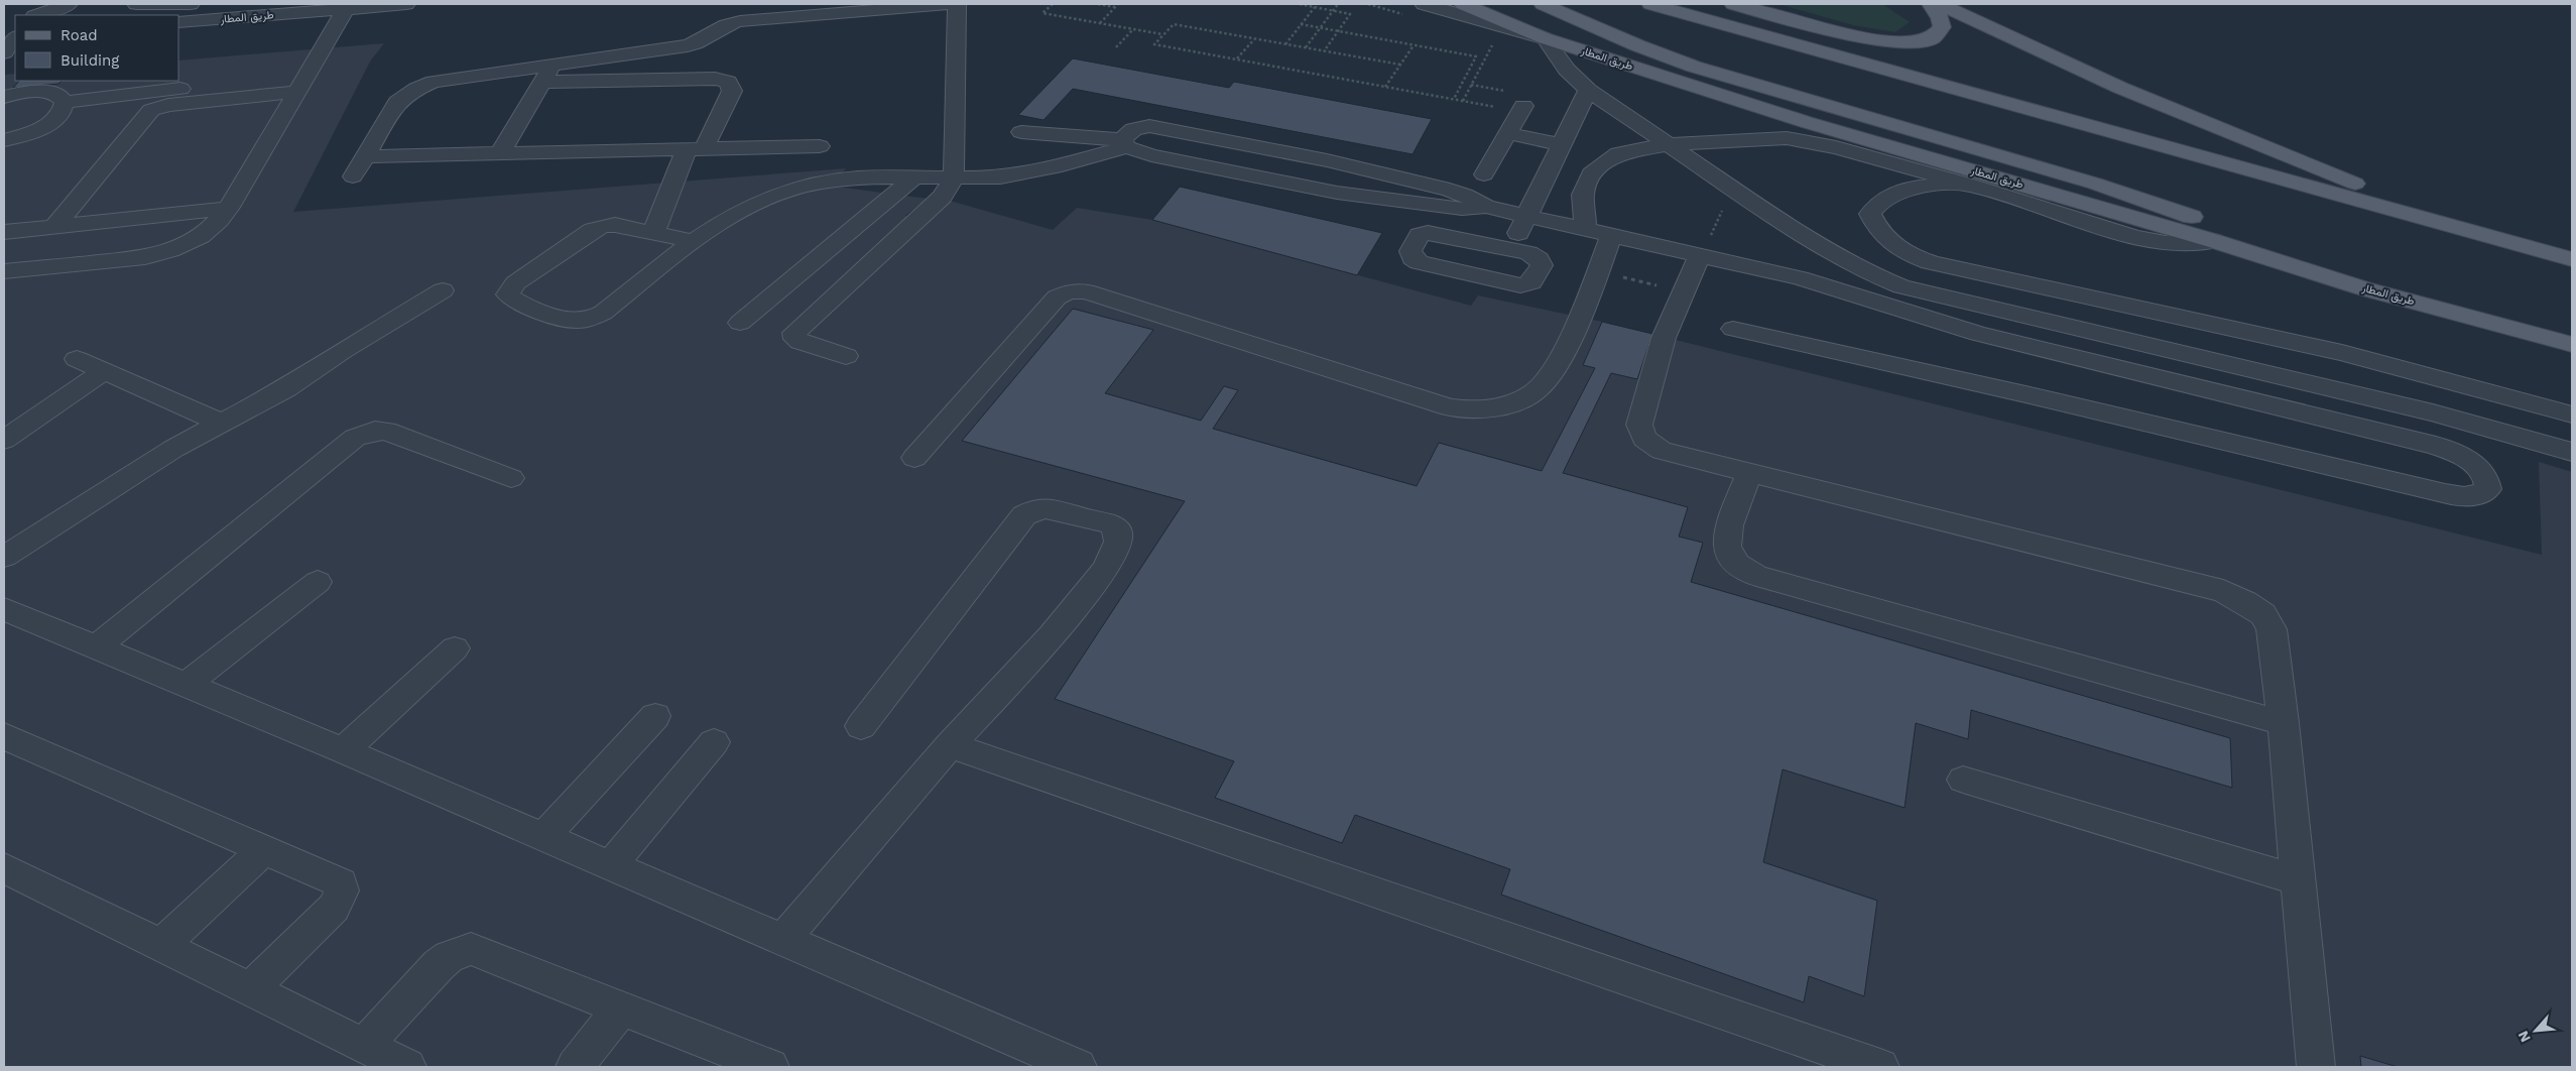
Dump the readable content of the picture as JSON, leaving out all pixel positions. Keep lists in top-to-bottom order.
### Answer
{
  "streets": {
    "main road": ["طريق المطار"]
  },
  "legend": ["Road", "Building"],
  "north": "bottom left"
}
